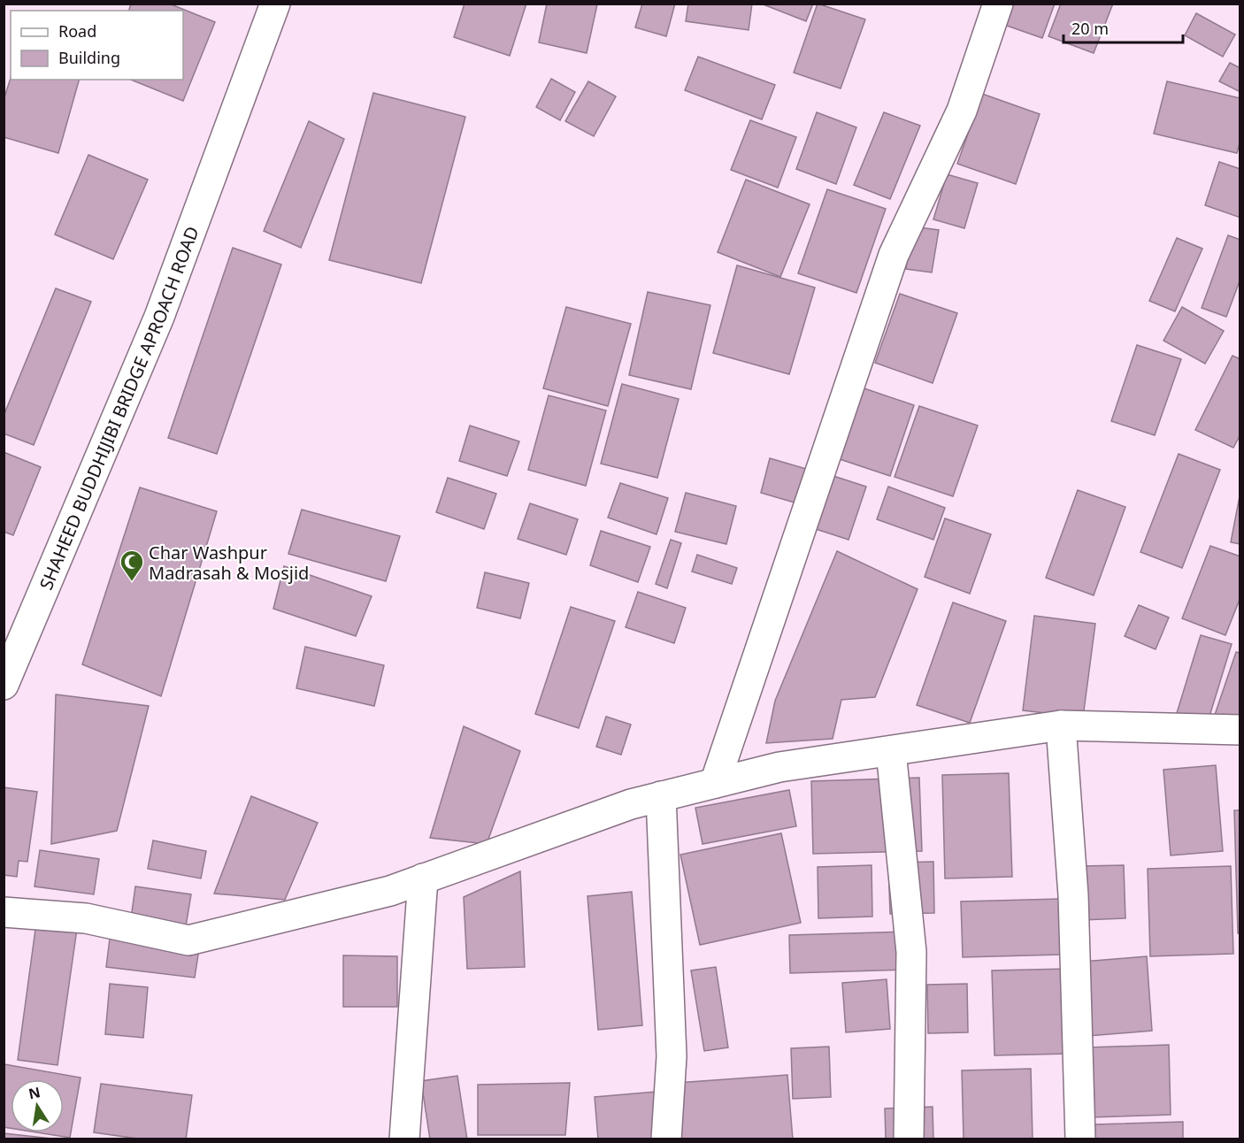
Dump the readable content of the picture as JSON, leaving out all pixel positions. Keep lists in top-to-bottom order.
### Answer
{
  "streets": {
    "street": ["SHAHEED BUDDHIJIBI BRIDGE APROACH ROAD"]
  },
  "places": {
    "mosque": ["Char Washpur Madrasah & Mosjid"]
  },
  "legend": ["Road", "Building"],
  "scale_bar": "20 m",
  "north": "top"
}
